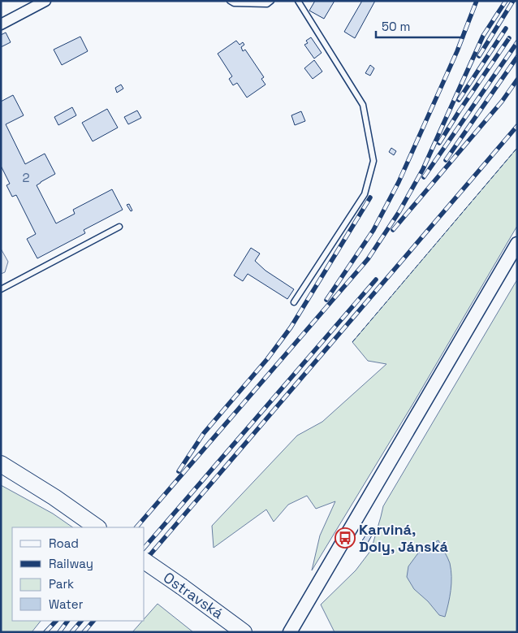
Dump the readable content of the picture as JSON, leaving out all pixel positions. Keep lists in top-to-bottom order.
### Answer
{
  "streets": {
    "main road": ["Ostravská"]
  },
  "places": {
    "bus stop": ["Karviná, Doly, Jánská"]
  },
  "house_numbers": ["2"],
  "legend": [
    "Road",
    "Railway",
    "Park",
    "Water"
  ],
  "scale_bar": "50 m"
}
